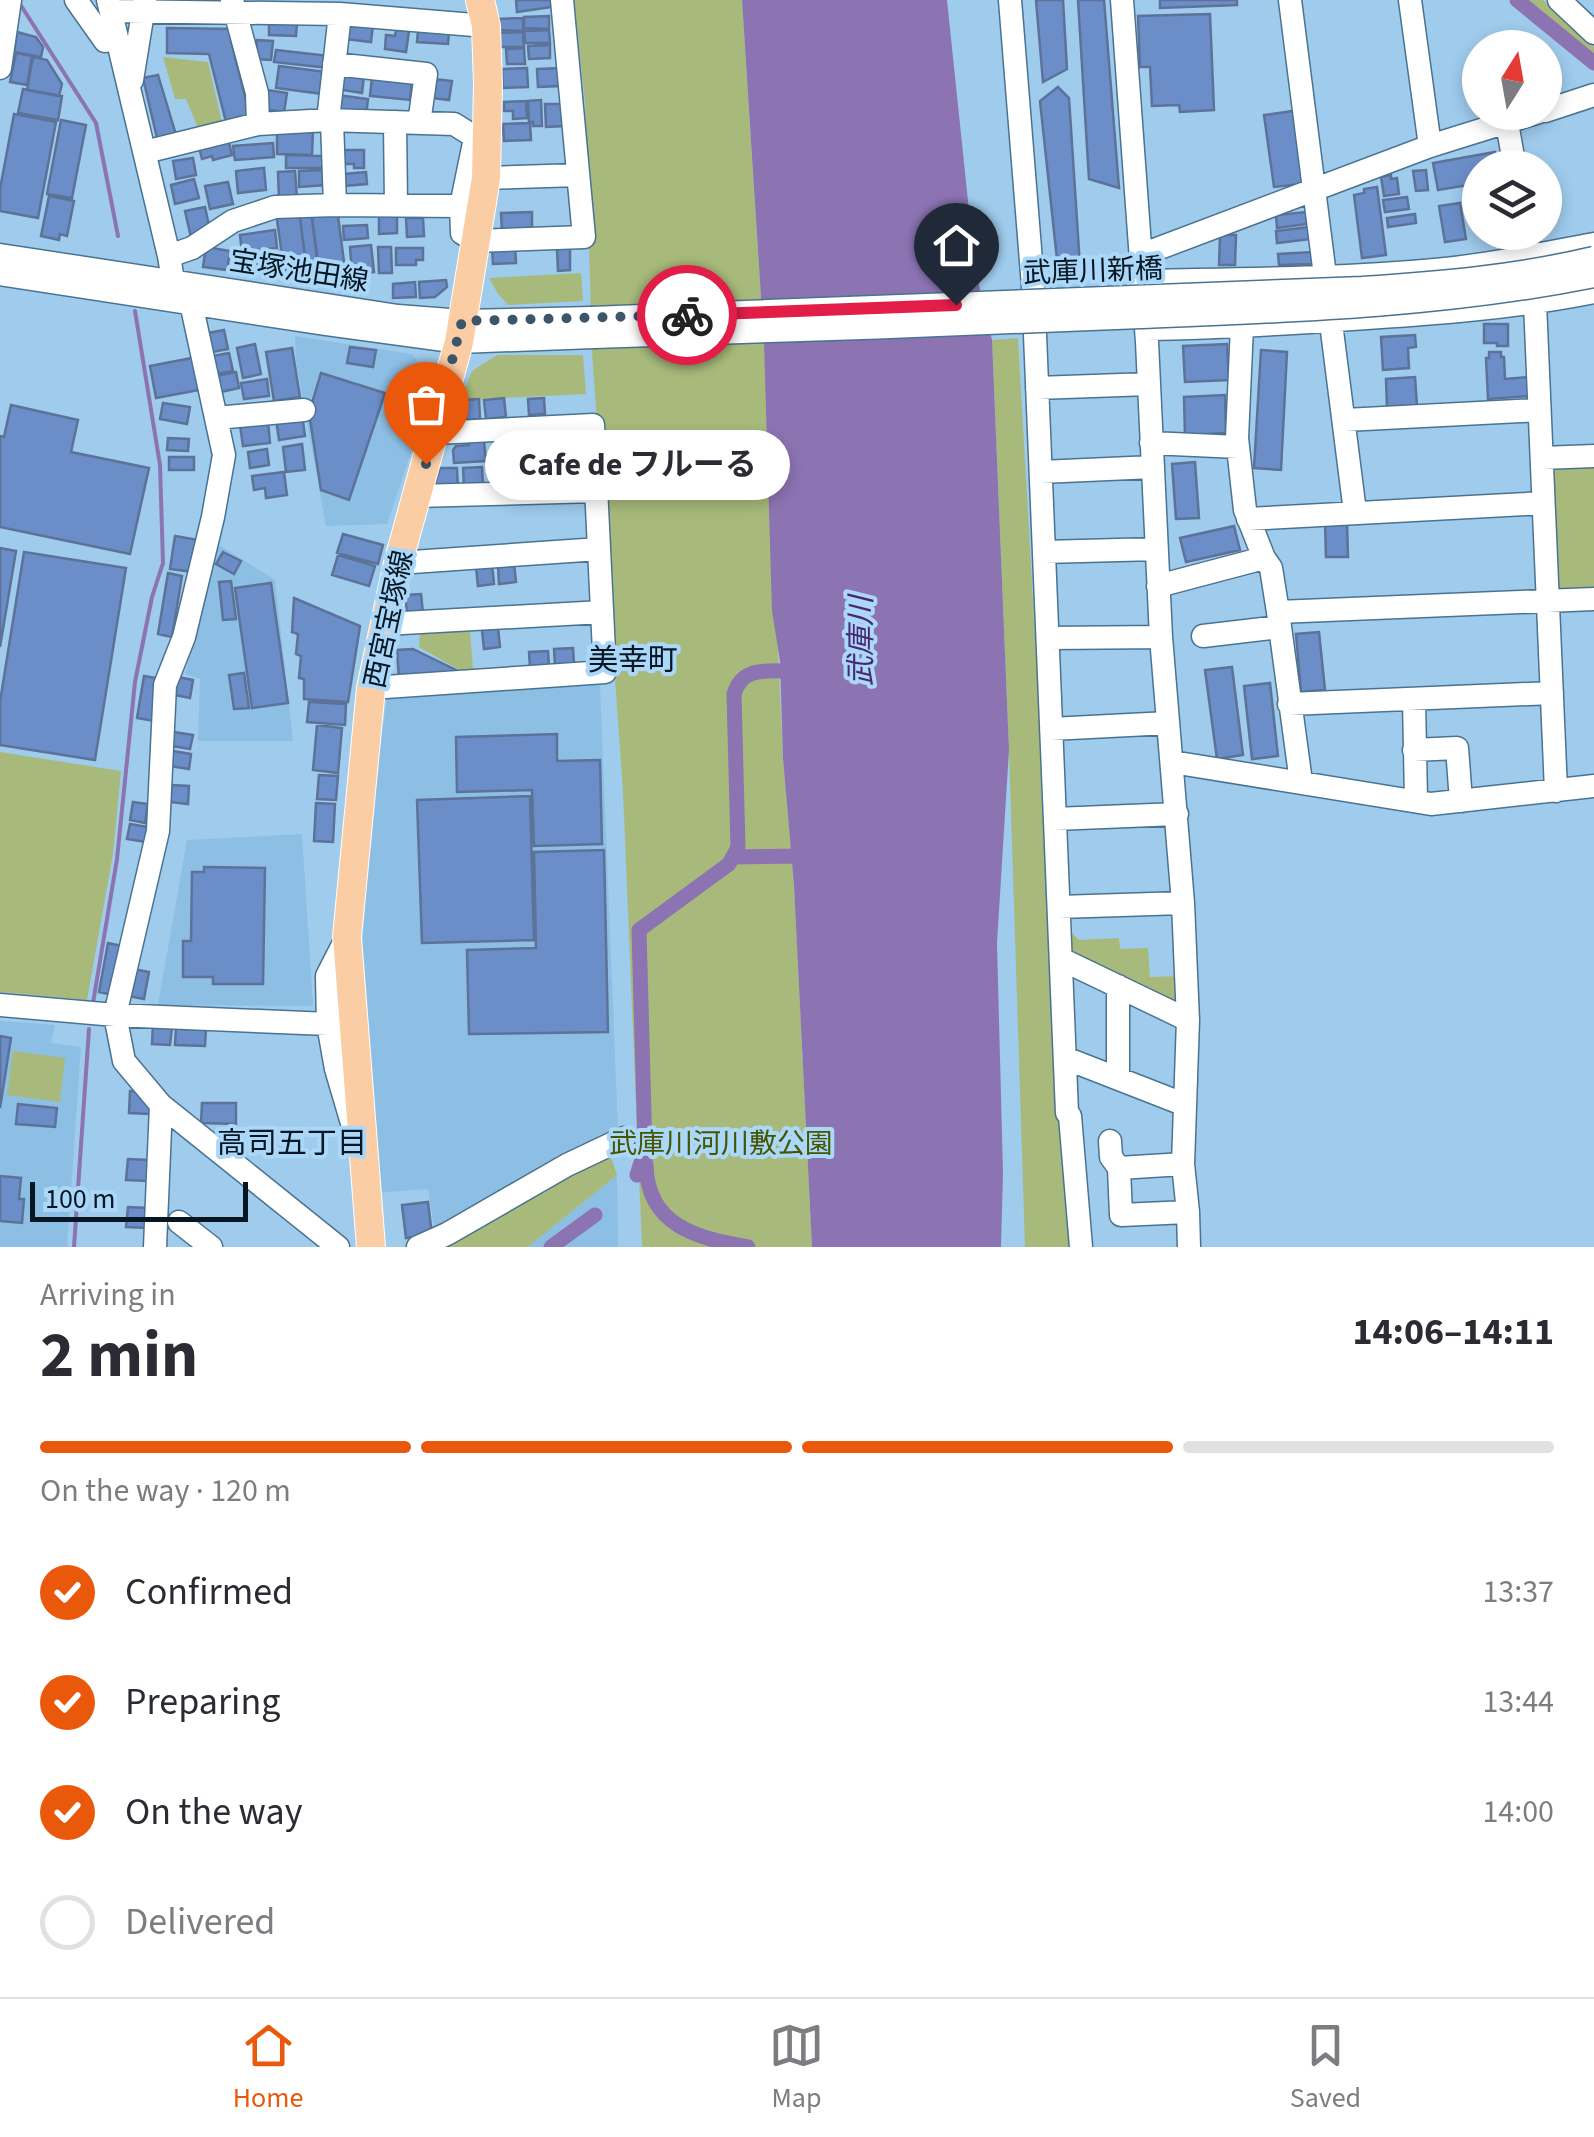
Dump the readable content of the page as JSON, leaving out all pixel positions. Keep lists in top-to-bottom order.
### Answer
{
  "streets": {
    "main road": ["西宮宝塚線"],
    "street": ["宝塚池田線", "武庫川新橋"]
  },
  "crossings": [
    ["宝塚池田線", "西宮宝塚線"]
  ],
  "districts": ["美幸町", "高司五丁目"],
  "water": ["武庫川"],
  "parks": ["武庫川河川敷公園"],
  "places": ["Cafe de フルーる"],
  "scale_bar": "100 m",
  "north": "top",
  "page": {
    "bubble": "Cafe de フルーる",
    "scale": "100 m",
    "heading": ["2 min", "Arriving in", "14:06–14:11"],
    "bar": "On the way · 120 m",
    "list": [
      ["Confirmed", "13:37"],
      ["Preparing", "13:44"],
      ["On the way", "14:00"],
      "Delivered"
    ],
    "tabs": ["Home", "Map", "Saved"]
  }
}
